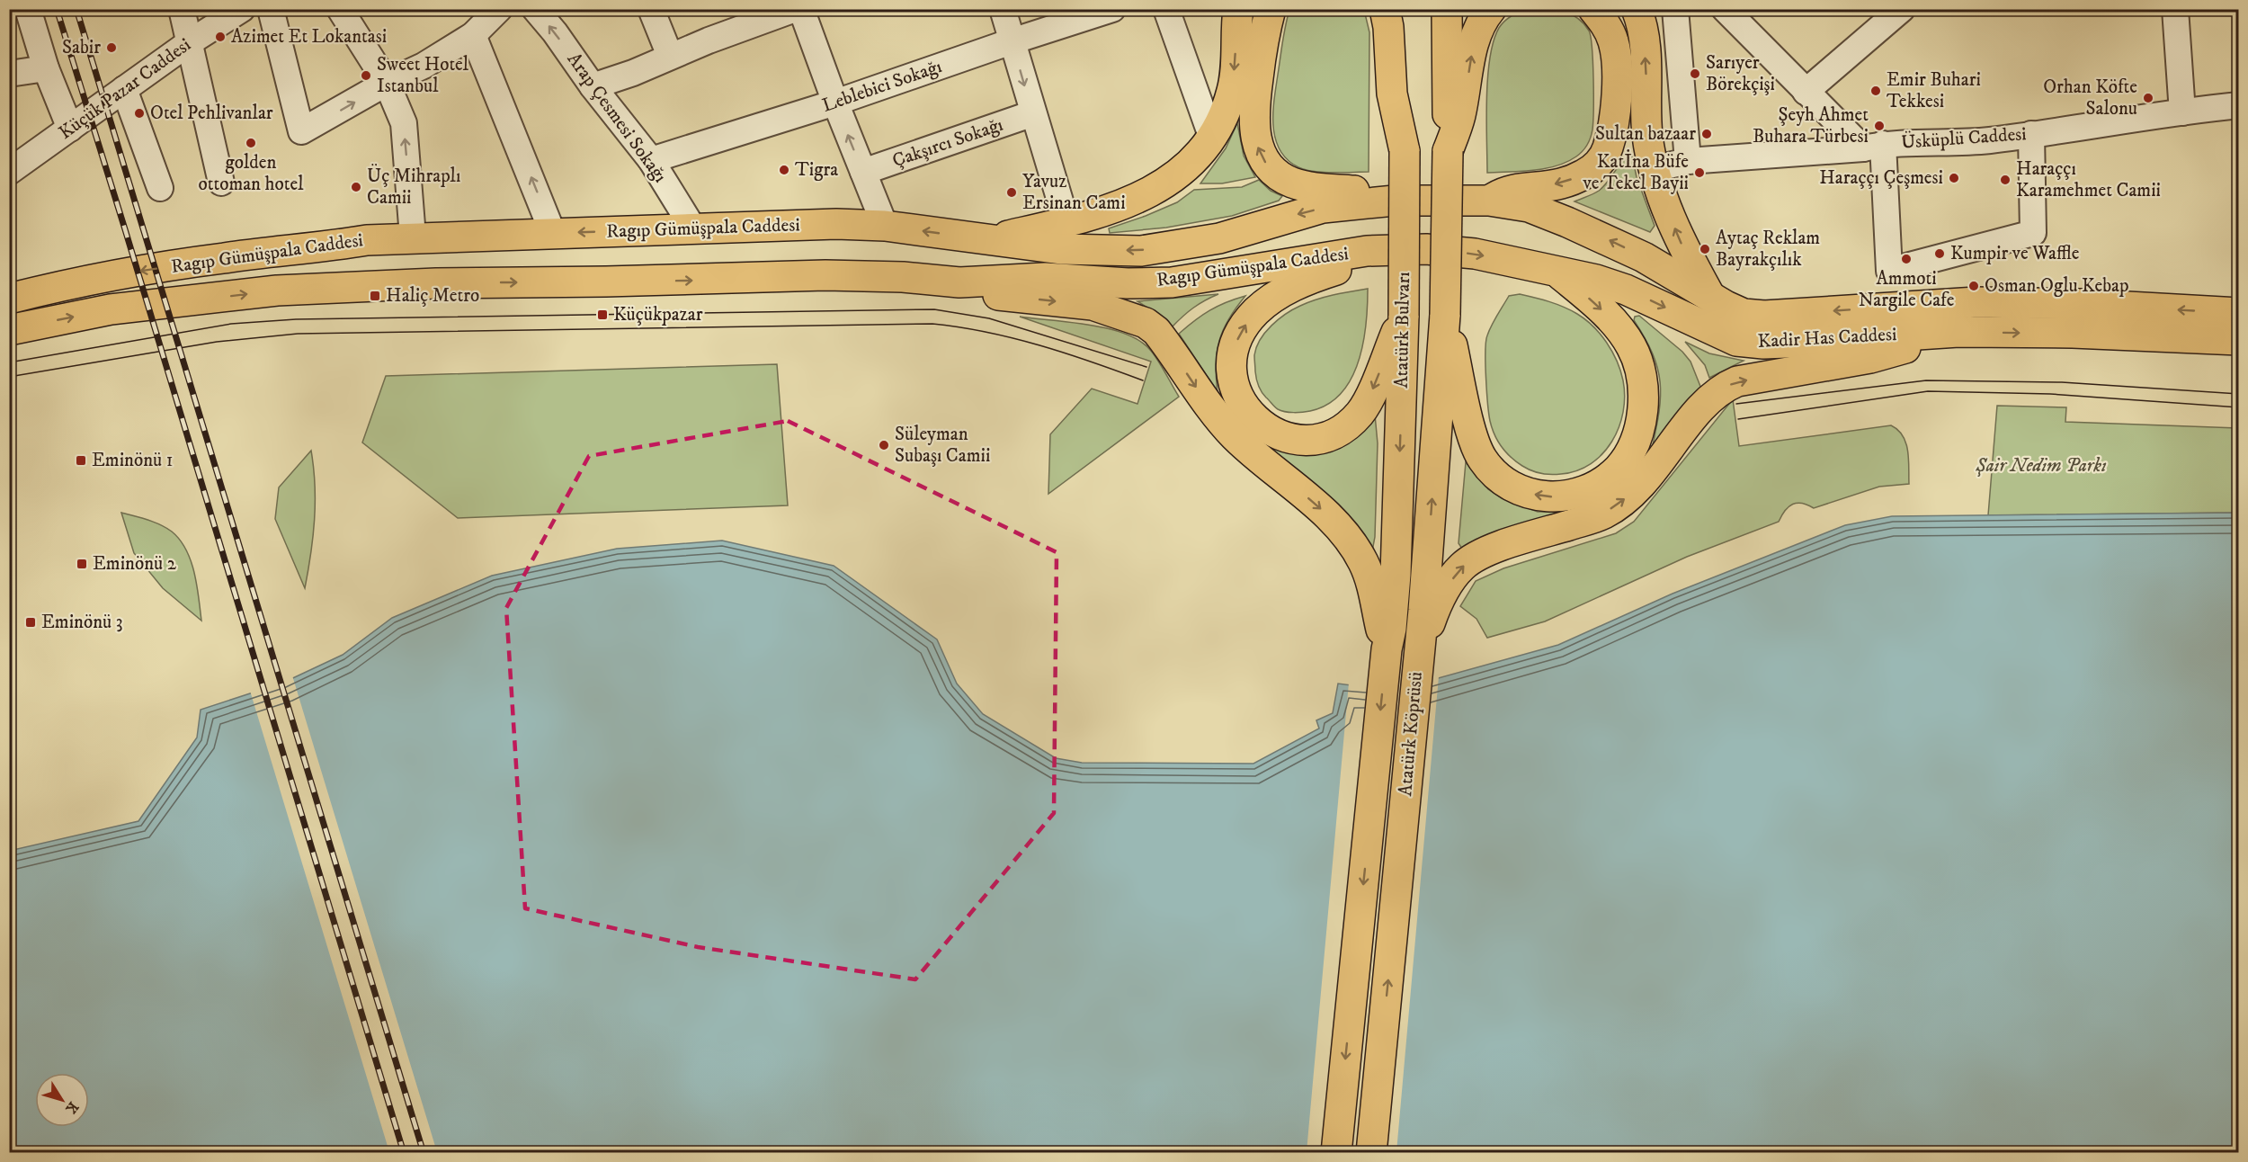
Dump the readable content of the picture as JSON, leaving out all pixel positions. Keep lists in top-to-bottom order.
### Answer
{
  "streets": {
    "main road": [
      "Ragıp Gümüşpala Caddesi",
      "Atatürk Bulvarı",
      "Kadir Has Caddesi",
      "Atatürk Köprüsü"
    ],
    "street": [
      "Leblebici Sokağı",
      "Küçük Pazar Caddesi",
      "Arap Çesmesi Sokağı",
      "Üsküplü Caddesi",
      "Çakşırcı Sokağı"
    ]
  },
  "crossings": [
    ["Leblebici Sokağı", "Arap Çesmesi Sokağı"],
    ["Arap Çesmesi Sokağı", "Ragıp Gümüşpala Caddesi"],
    ["Ragıp Gümüşpala Caddesi", "Kadir Has Caddesi"],
    ["Atatürk Bulvarı", "Atatürk Köprüsü"]
  ],
  "one_way": ["Atatürk Bulvarı"],
  "parks": ["Şair Nedim Parkı"],
  "places": {
    "other": [
      "Azimet Et Lokantasi",
      "Sabir",
      "Sarıyer Börekçişi",
      "Sweet Hotel Istanbul",
      "Emir Buhari Tekkesi",
      "Orhan Köfte Salonu",
      "Otel Pehlivanlar",
      "Şeyh Ahmet Buhara Türbesi",
      "Sultan bazaar",
      "golden ottoman hotel",
      "Tigra",
      "Katİna Büfe ve Tekel Bayii",
      "Haraççı Çeşmesi",
      "Haraççı Karamehmet Camii",
      "Üç Mihraplı Camii",
      "Yavuz Ersinan Cami",
      "Aytaç Reklam Bayrakçılık",
      "Kumpir ve Waffle",
      "Ammoti Nargile Cafe",
      "Osman Oglu Kebap",
      "Süleyman Subaşı Camii"
    ],
    "transit": [
      "Haliç Metro",
      "Küçükpazar",
      "Eminönü 1",
      "Eminönü 2",
      "Eminönü 3"
    ]
  },
  "north": "bottom right"
}
